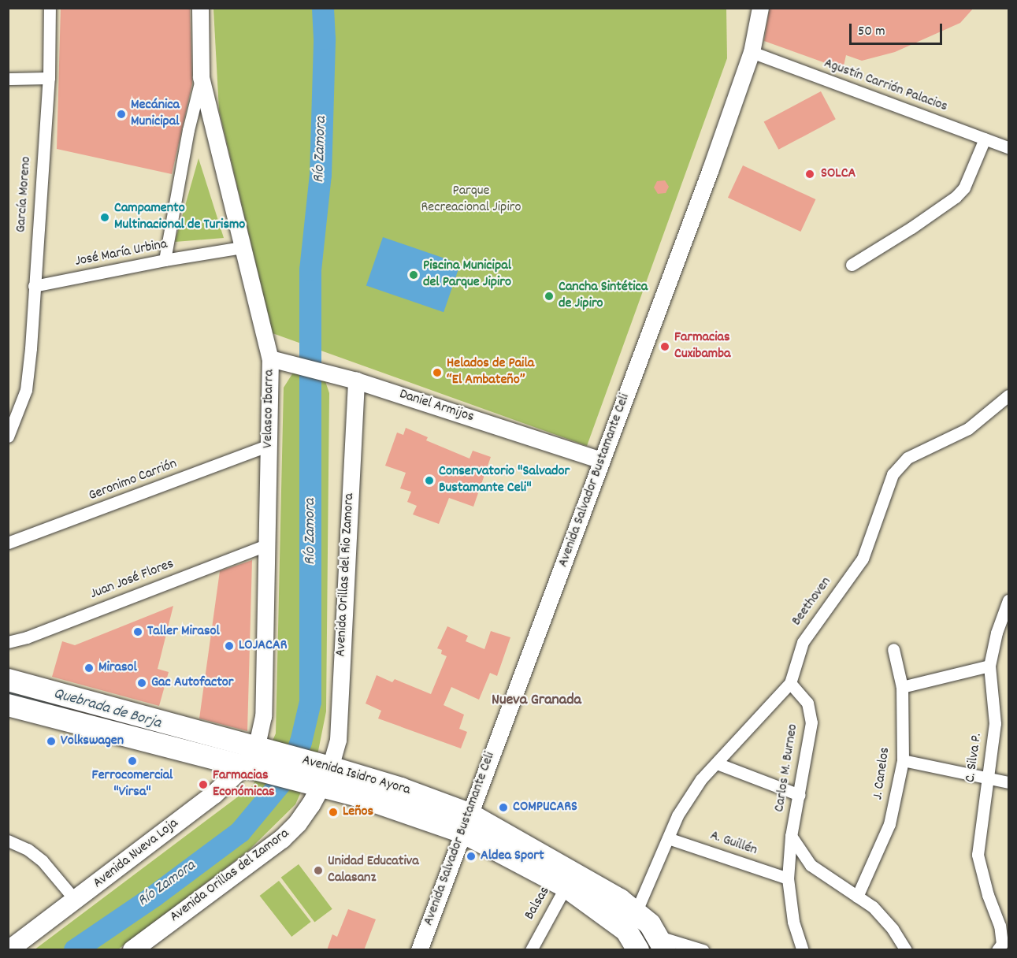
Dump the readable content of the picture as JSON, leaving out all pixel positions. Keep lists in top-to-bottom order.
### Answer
{
  "streets": {
    "highway": ["Avenida Isidro Ayora"],
    "main road": [
      "Daniel Armijos",
      "Velasco Ibarra",
      "Avenida Salvador Bustamante Celi",
      "Avenida Orillas del Rio Zamora",
      "Avenida Nueva Loja",
      "Avenida Orillas del Zamora"
    ],
    "street": [
      "Agustín Carrión Palacios",
      "García Moreno",
      "José María Urbina",
      "Geronimo Carrión",
      "Juan José Flores",
      "Beethoven",
      "C. Silva P.",
      "Carlos M. Burneo",
      "J. Canelos",
      "A. Guillén",
      "Balsas"
    ]
  },
  "crossings": [
    ["Agustín Carrión Palacios", "Avenida Salvador Bustamante Celi"],
    ["García Moreno", "José María Urbina"],
    ["José María Urbina", "Velasco Ibarra"],
    ["Daniel Armijos", "Velasco Ibarra"],
    ["Daniel Armijos", "Avenida Salvador Bustamante Celi"],
    ["Daniel Armijos", "Avenida Orillas del Rio Zamora"],
    ["Velasco Ibarra", "Geronimo Carrión"],
    ["Velasco Ibarra", "Juan José Flores"],
    ["Velasco Ibarra", "Avenida Isidro Ayora"],
    ["Velasco Ibarra", "Avenida Nueva Loja"],
    ["Avenida Salvador Bustamante Celi", "Avenida Isidro Ayora"],
    ["Avenida Orillas del Rio Zamora", "Avenida Isidro Ayora"],
    ["Avenida Orillas del Rio Zamora", "Avenida Orillas del Zamora"],
    ["Beethoven", "Carlos M. Burneo"],
    ["Beethoven", "Avenida Isidro Ayora"],
    ["Beethoven", "A. Guillén"],
    ["Carlos M. Burneo", "A. Guillén"],
    ["Avenida Isidro Ayora", "Avenida Nueva Loja"],
    ["Avenida Isidro Ayora", "Avenida Orillas del Zamora"],
    ["Avenida Isidro Ayora", "Balsas"]
  ],
  "districts": ["Nueva Granada"],
  "water": ["Río Zamora", "Quebrada de Borja"],
  "parks": ["Parque Recreacional Jipiro"],
  "places": [
    "Mecánica Municipal",
    "SOLCA",
    "Campamento Multinacional de Turismo",
    "Piscina Municipal del Parque Jipiro",
    "Cancha Sintética de Jipiro",
    "Farmacias Cuxibamba",
    "Helados de Paila “El Ambateño”",
    "Conservatorio \"Salvador Bustamante Celi\"",
    "Taller Mirasol",
    "LOJACAR",
    "Mirasol",
    "Gac Autofactor",
    "Volkswagen",
    "Ferrocomercial \"Virsa\"",
    "Farmacias Económicas",
    "COMPUCARS",
    "Leños",
    "Aldea Sport",
    "Unidad Educativa Calasanz"
  ],
  "scale_bar": "50 m"
}
